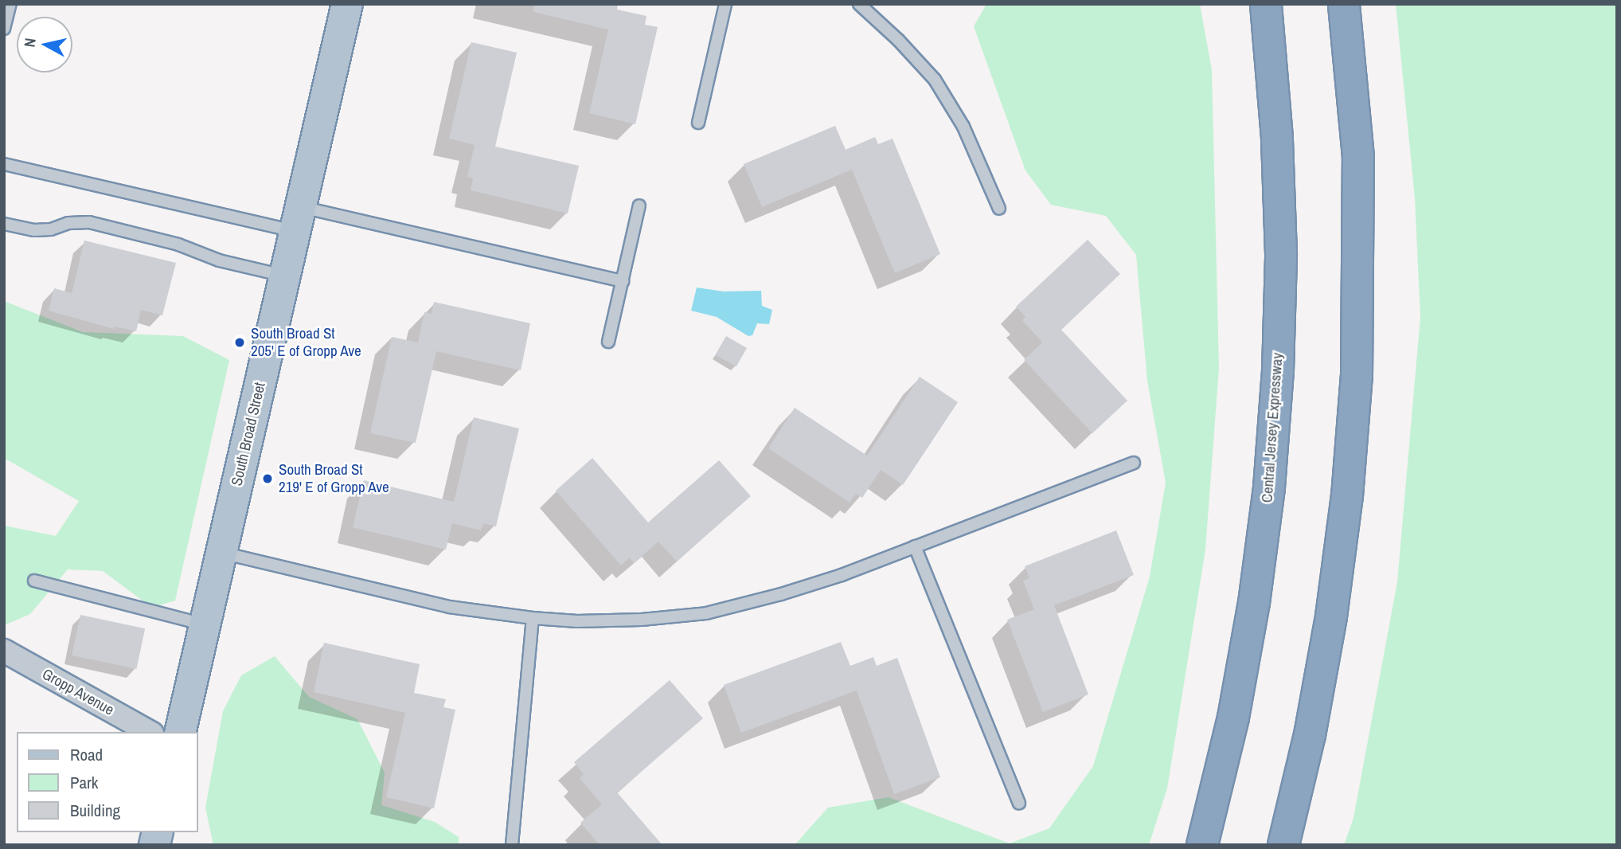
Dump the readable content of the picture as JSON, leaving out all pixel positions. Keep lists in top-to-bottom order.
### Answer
{
  "streets": {
    "highway": ["Central Jersey Expressway"],
    "main road": ["South Broad Street"],
    "street": ["Gropp Avenue"]
  },
  "places": ["South Broad St 205' E of Gropp Ave", "South Broad St 219' E of Gropp Ave"],
  "legend": ["Road", "Park", "Building"],
  "north": "left"
}
